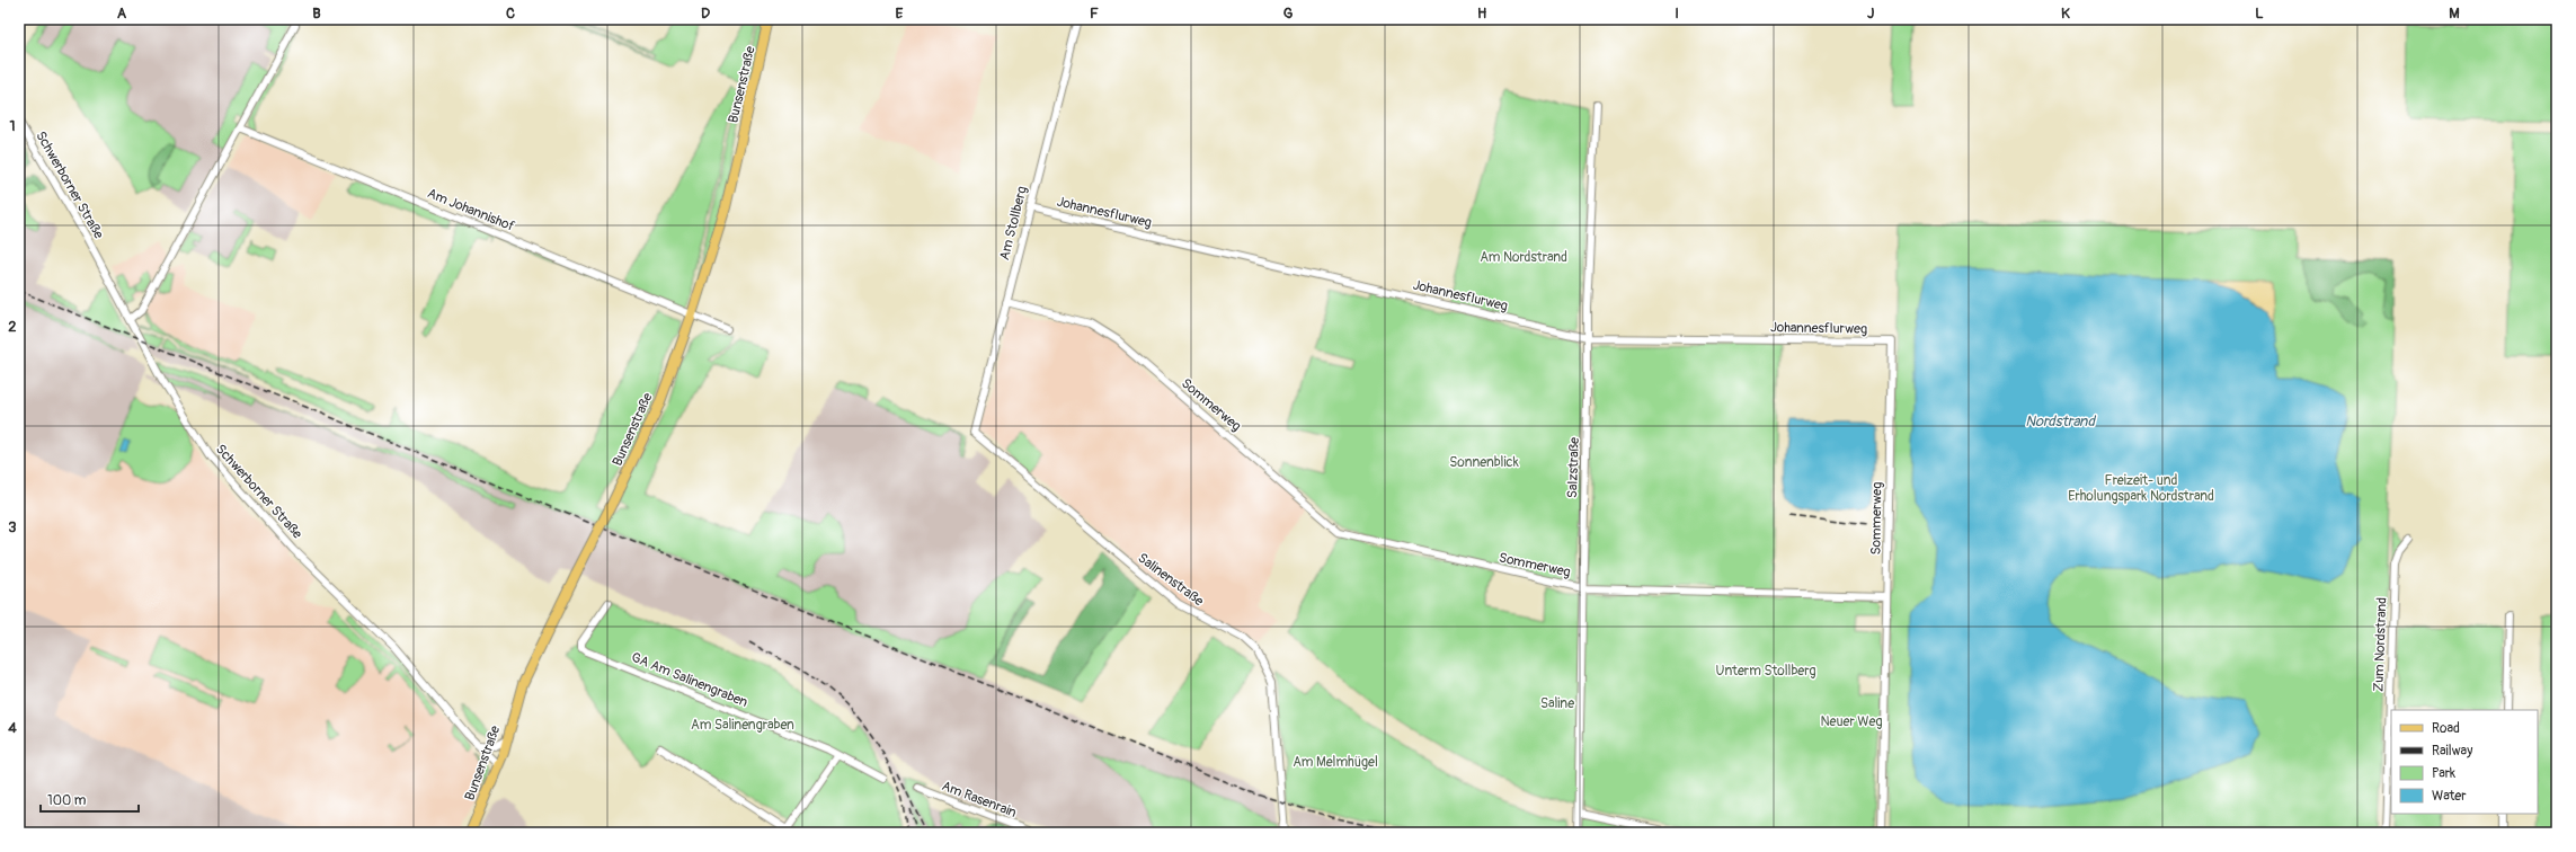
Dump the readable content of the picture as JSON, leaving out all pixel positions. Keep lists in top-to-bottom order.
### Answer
{
  "streets": {
    "main road": ["Bunsenstraße"],
    "street": [
      "Schwerborner Straße",
      "Am Johannishof",
      "Johannesflurweg",
      "Am Stollberg",
      "Sommerweg",
      "Salzstraße",
      "Salinenstraße",
      "Zum Nordstrand",
      "GA Am Salinengraben",
      "Am Rasenrain"
    ]
  },
  "crossings": [
    ["Bunsenstraße", "Schwerborner Straße"],
    ["Bunsenstraße", "Am Johannishof"],
    ["Johannesflurweg", "Am Stollberg"],
    ["Johannesflurweg", "Sommerweg"],
    ["Johannesflurweg", "Salzstraße"],
    ["Am Stollberg", "Sommerweg"],
    ["Am Stollberg", "Salinenstraße"],
    ["Sommerweg", "Salzstraße"]
  ],
  "water": ["Nordstrand"],
  "parks": [
    "Am Nordstrand",
    "Sonnenblick",
    "Freizeit- und Erholungspark Nordstrand",
    "Unterm Stollberg",
    "Saline",
    "Neuer Weg",
    "Am Salinengraben",
    "Am Melmhügel"
  ],
  "legend": [
    "Road",
    "Railway",
    "Park",
    "Water"
  ],
  "scale_bar": "100 m",
  "grid": {
    "columns": [
      "A",
      "B",
      "C",
      "D",
      "E",
      "F",
      "G",
      "H",
      "I",
      "J",
      "K",
      "L",
      "M"
    ],
    "rows": [
      "1",
      "2",
      "3",
      "4"
    ]
  }
}
